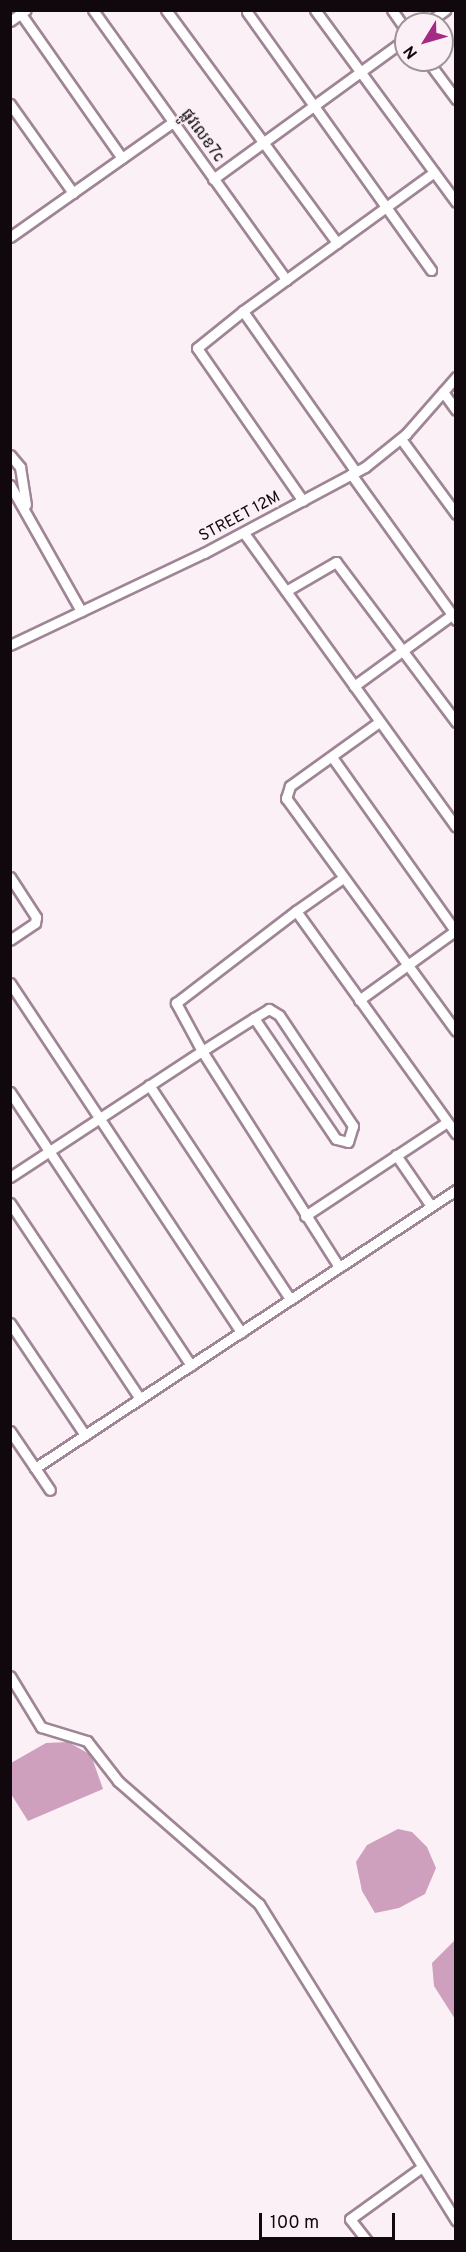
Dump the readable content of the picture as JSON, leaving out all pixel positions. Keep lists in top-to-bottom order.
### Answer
{
  "streets": {
    "street": ["ផ្លូវលេខ7c", "STREET 12M"]
  },
  "scale_bar": "100 m",
  "north": "bottom left"
}
